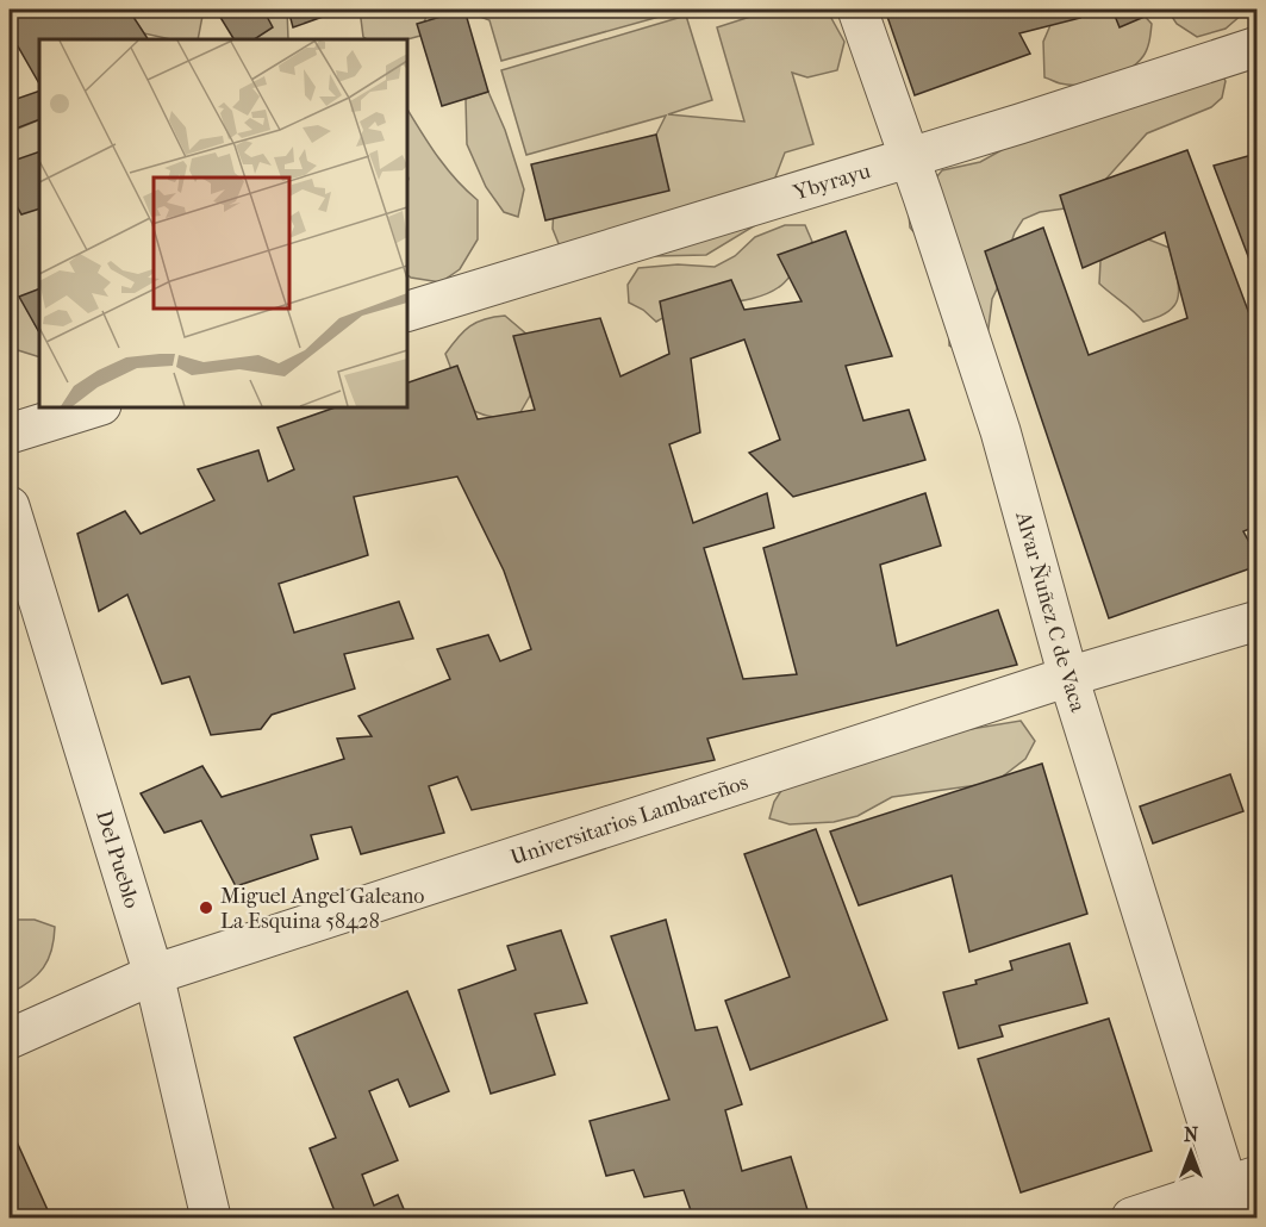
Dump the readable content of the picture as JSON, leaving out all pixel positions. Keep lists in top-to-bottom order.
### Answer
{
  "streets": {
    "street": [
      "Ybyrayu",
      "Alvar Ñuñez C de Vaca",
      "Universitarios Lambareños",
      "Del Pueblo"
    ]
  },
  "crossings": [
    ["Ybyrayu", "Alvar Ñuñez C de Vaca"],
    ["Alvar Ñuñez C de Vaca", "Universitarios Lambareños"],
    ["Universitarios Lambareños", "Del Pueblo"]
  ],
  "places": ["Miguel Angel Galeano La Esquina 58428"],
  "north": "top"
}
